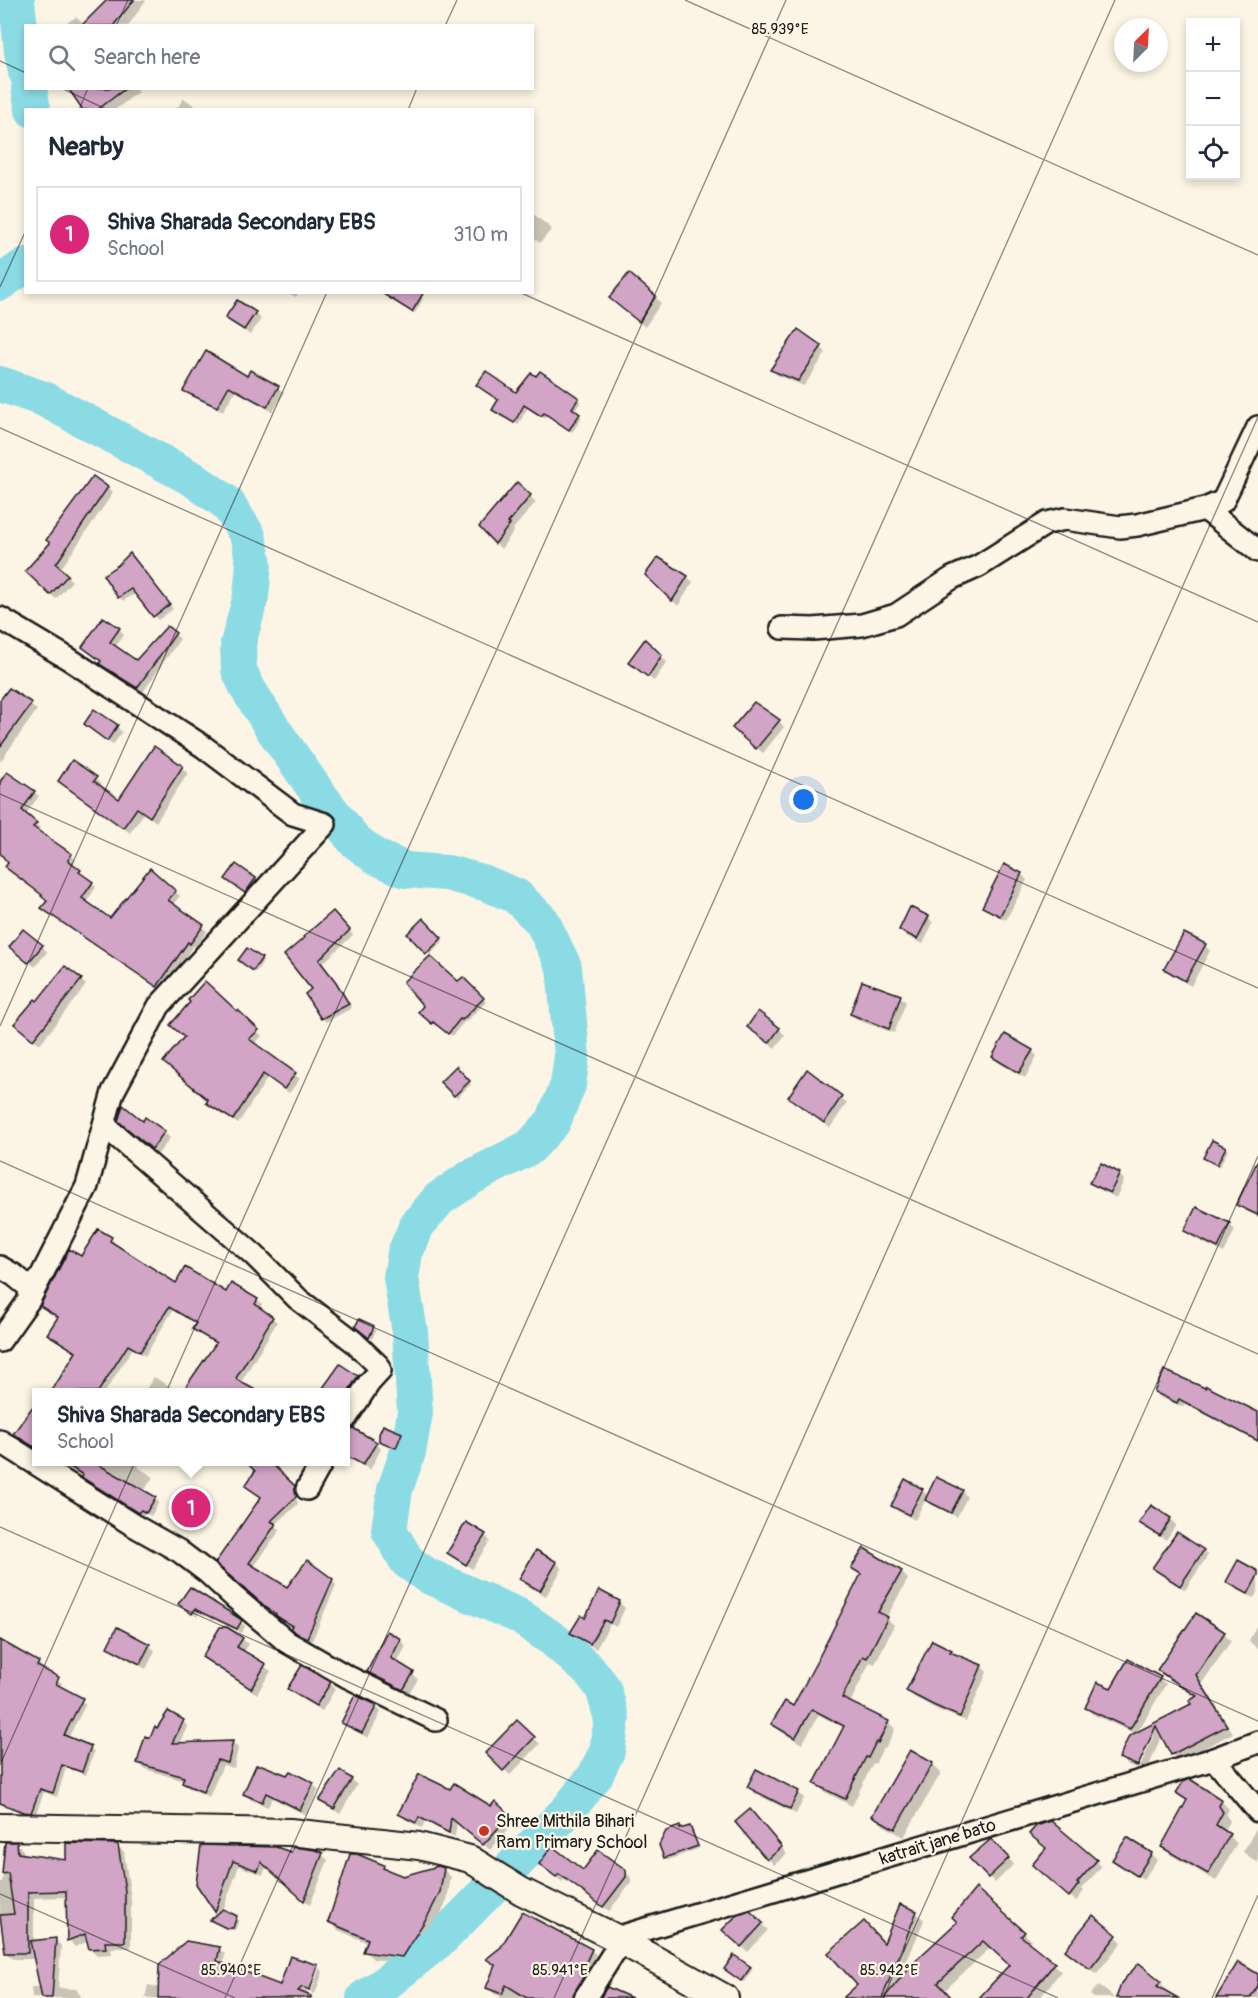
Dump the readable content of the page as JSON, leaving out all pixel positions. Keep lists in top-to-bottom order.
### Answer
{
  "streets": {
    "street": ["katrait jane bato"]
  },
  "places": ["Shree Mithila Bihari Ram Primary School"],
  "north": "top right",
  "page": {
    "map_buttons": ["+", "−"],
    "search": "Search here",
    "heading": "Nearby",
    "list": [
      {
        "mark": "1",
        "name": "Shiva Sharada Secondary EBS",
        "note": "School",
        "value": "310 m"
      }
    ],
    "popup": ["Shiva Sharada Secondary EBS", "School"],
    "pins": "1"
  },
  "coordinates": [
    "85.939°E",
    "85.940°E",
    "85.941°E",
    "85.942°E"
  ]
}
